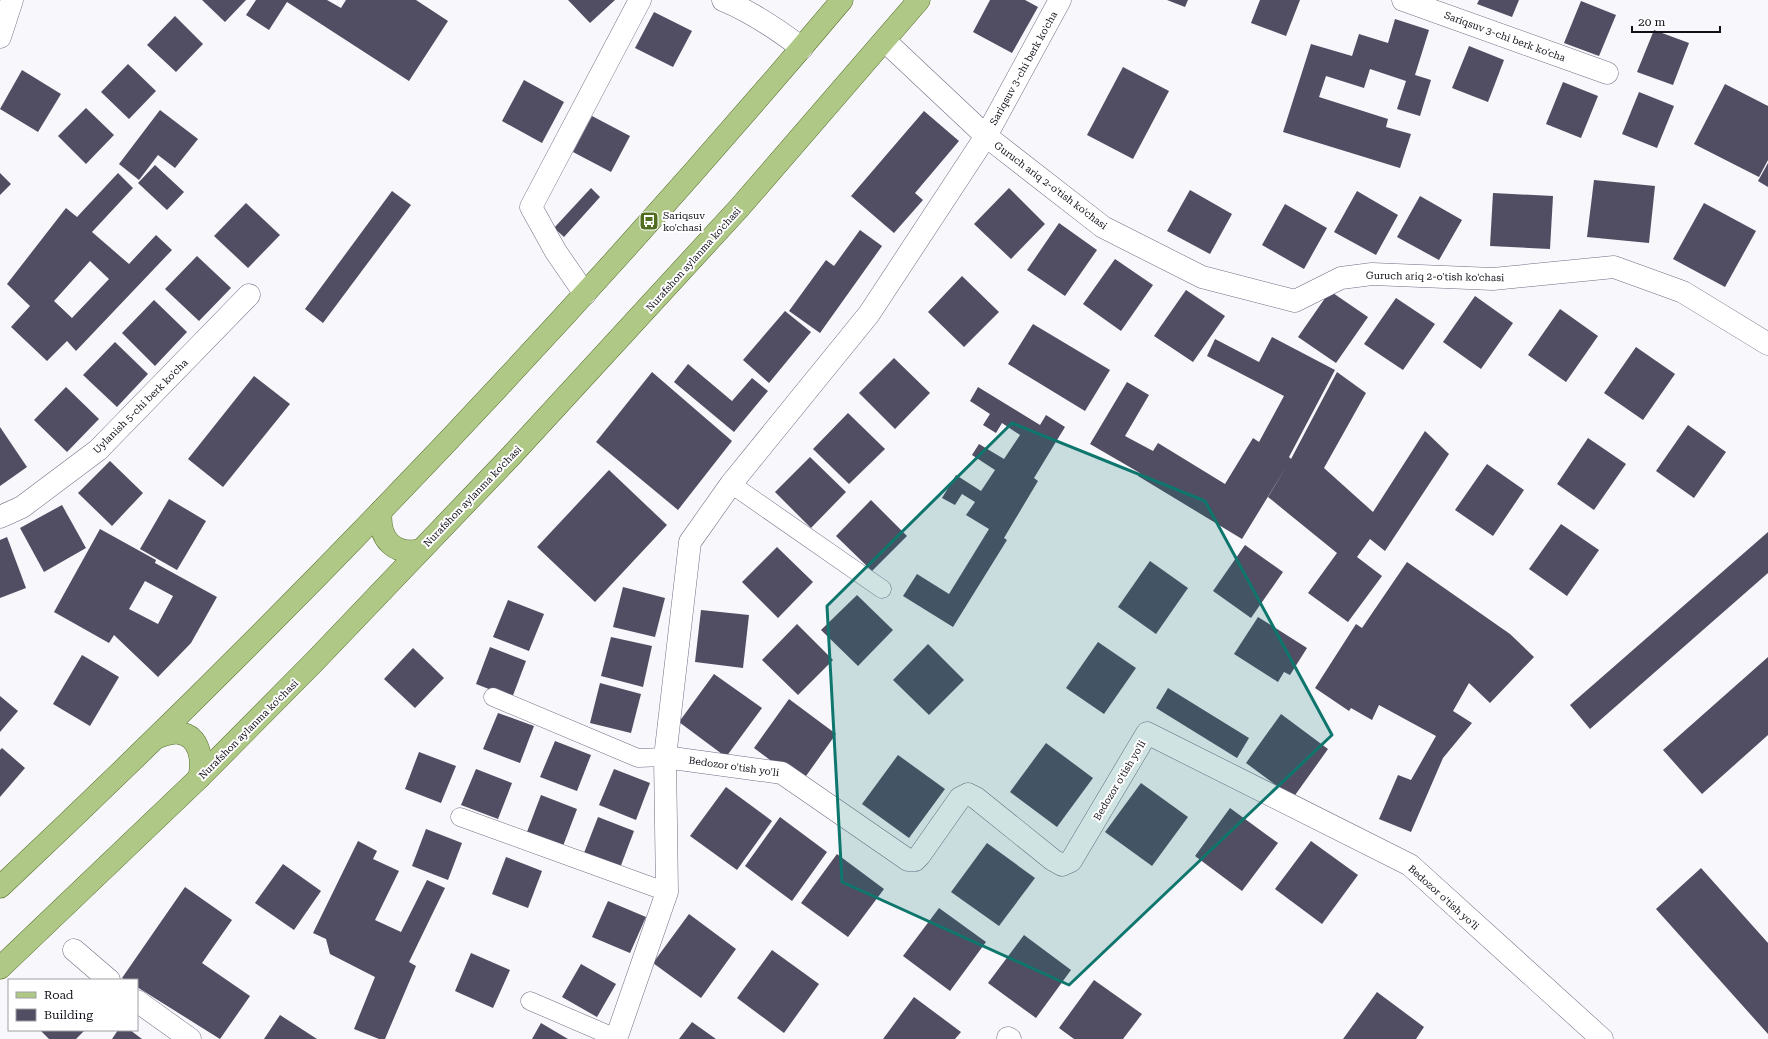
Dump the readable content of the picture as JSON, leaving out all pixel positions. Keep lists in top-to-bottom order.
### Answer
{
  "streets": {
    "main road": ["Nurafshon aylanma ko'chasi"],
    "street": [
      "Sariqsuv 3-chi berk ko'cha",
      "Guruch ariq 2-o'tish ko'chasi",
      "Uylanish 5-chi berk ko'cha",
      "Bedozor o'tish yo'li"
    ]
  },
  "crossings": [
    ["Sariqsuv 3-chi berk ko'cha", "Guruch ariq 2-o'tish ko'chasi"],
    ["Sariqsuv 3-chi berk ko'cha", "Bedozor o'tish yo'li"],
    ["Guruch ariq 2-o'tish ko'chasi", "Nurafshon aylanma ko'chasi"]
  ],
  "places": {
    "bus stop": ["Sariqsuv ko'chasi"]
  },
  "legend": ["Road", "Building"],
  "scale_bar": "20 m"
}
